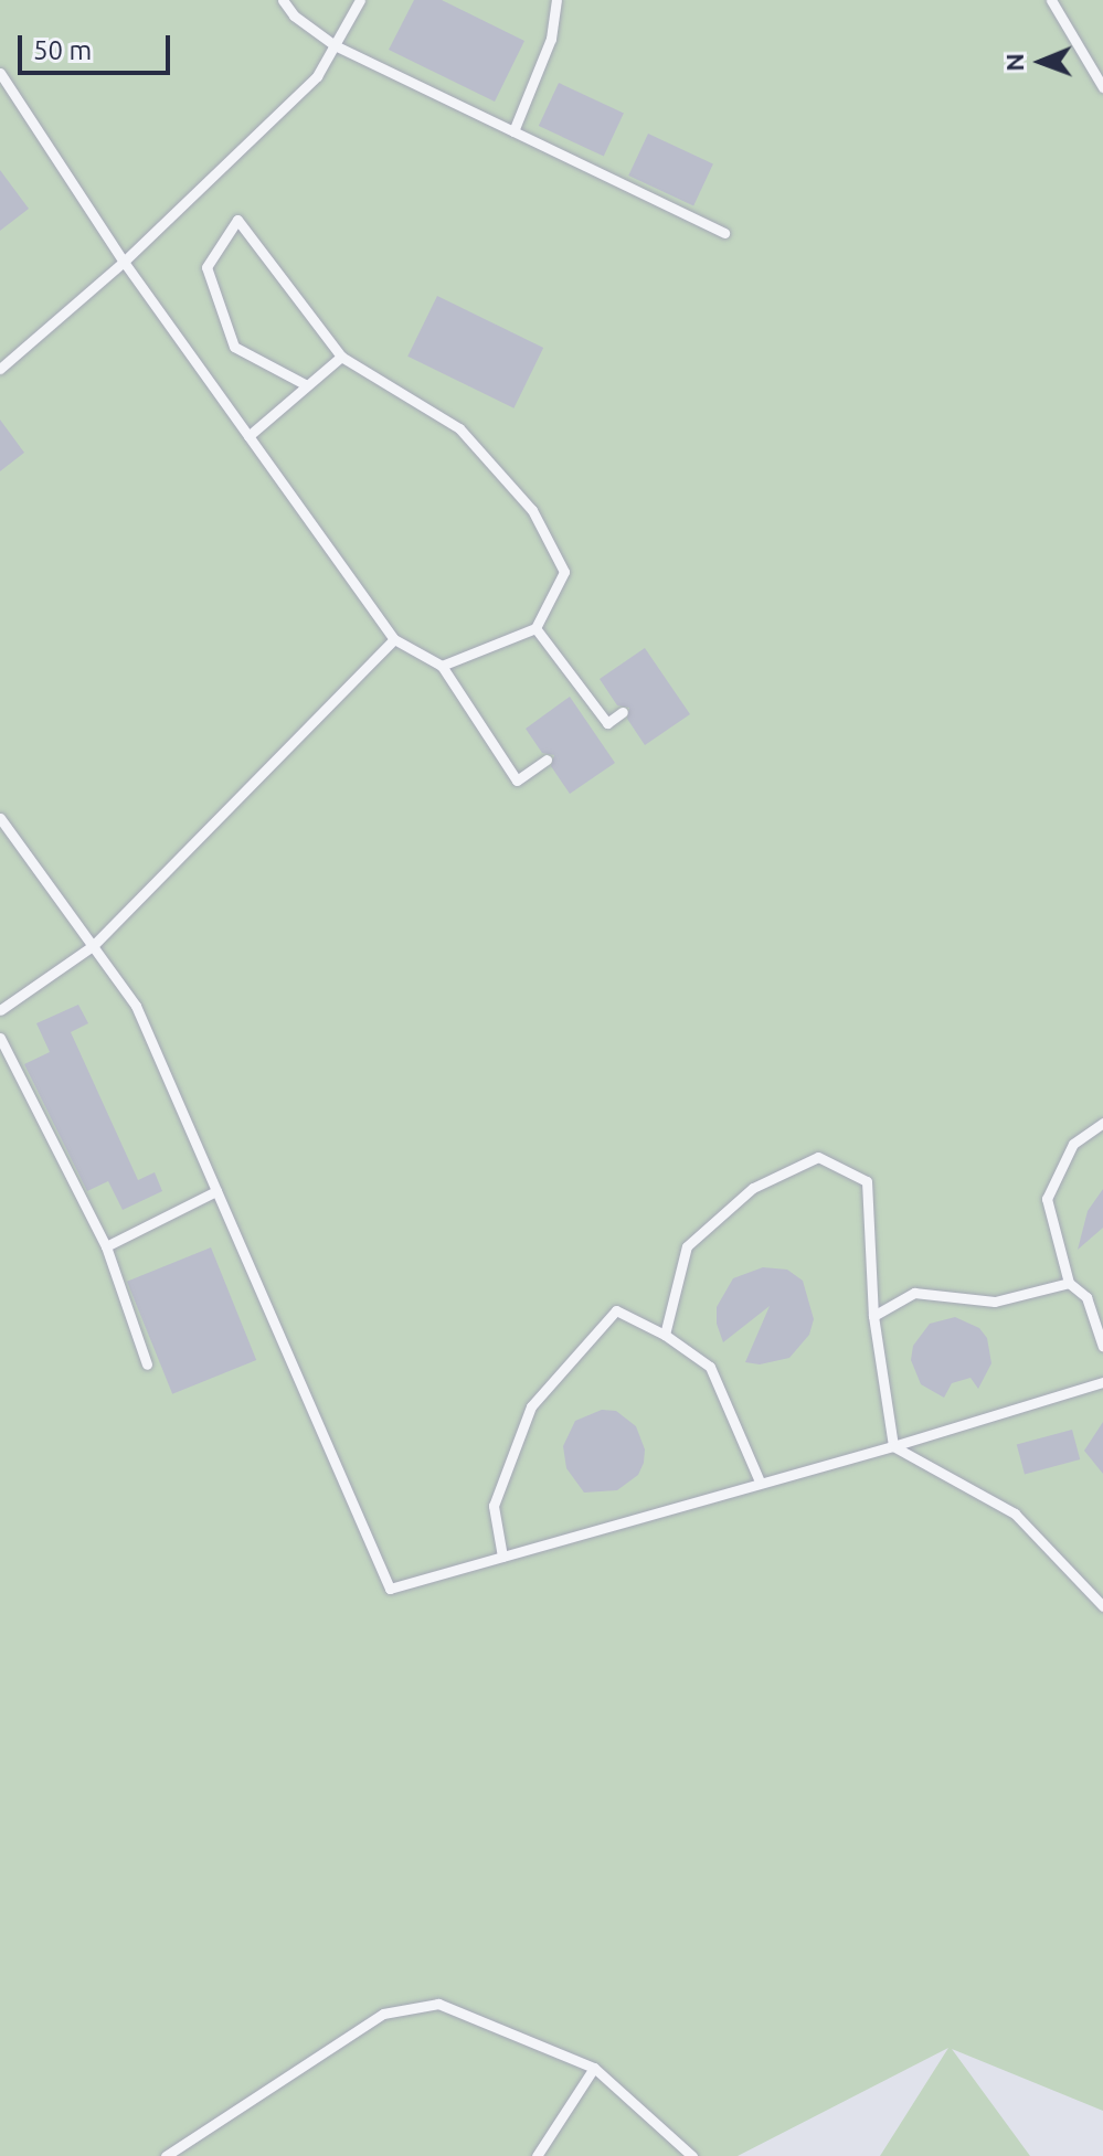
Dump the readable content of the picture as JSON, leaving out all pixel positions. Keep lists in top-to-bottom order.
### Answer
{
  "scale_bar": "50 m",
  "north": "left"
}
